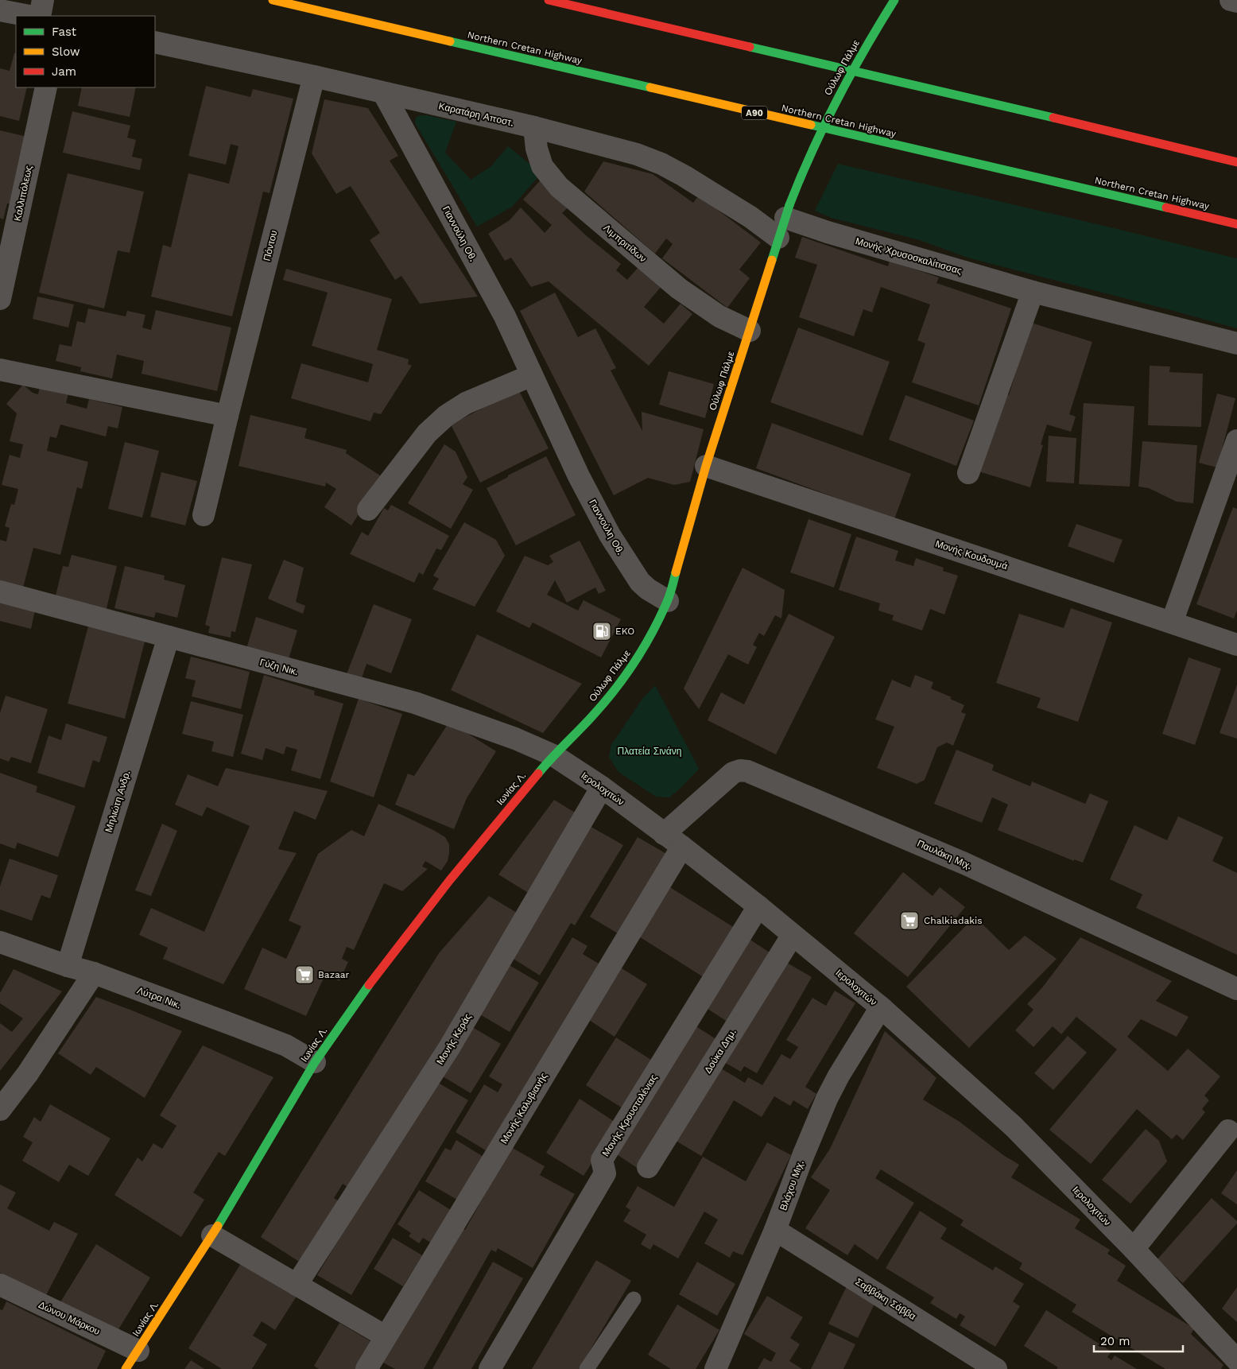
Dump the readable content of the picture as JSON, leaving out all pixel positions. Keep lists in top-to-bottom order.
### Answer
{
  "streets": {
    "main road": [
      "Northern Cretan Highway",
      "Ούλωφ Πάλμε",
      "Α90",
      "Ιωνίας Λ."
    ],
    "street": [
      "Καρατάρη Αποστ.",
      "Καλλιπόλεως",
      "Γιαννούλη Οθ.",
      "Λιμπριτίδων",
      "Πόντου",
      "Μονής Χρυσοσκαλίτισσας",
      "Μονής Κουδουμά",
      "Γύζη Νικ.",
      "Ιερολοχιτών",
      "Μηλιώτη Ανδρ.",
      "Παυλάκη Μιχ.",
      "Λύτρα Νικ.",
      "Μονής Κεράς",
      "Δούκα Δημ.",
      "Μονής Καλυβιανής",
      "Μονής Κρουσταλένιας",
      "Βλάχου Μιχ.",
      "Σαββάκη Σάββα",
      "Δώνου Μάρκου"
    ]
  },
  "crossings": [
    ["Ούλωφ Πάλμε", "Καρατάρη Αποστ."],
    ["Ούλωφ Πάλμε", "Γιαννούλη Οθ."],
    ["Ούλωφ Πάλμε", "Λιμπριτίδων"],
    ["Ούλωφ Πάλμε", "Μονής Χρυσοσκαλίτισσας"],
    ["Ούλωφ Πάλμε", "Μονής Κουδουμά"],
    ["Ούλωφ Πάλμε", "Γύζη Νικ."],
    ["Ούλωφ Πάλμε", "Ιωνίας Λ."],
    ["Ούλωφ Πάλμε", "Ιερολοχιτών"],
    ["Καρατάρη Αποστ.", "Γιαννούλη Οθ."],
    ["Καρατάρη Αποστ.", "Λιμπριτίδων"],
    ["Καρατάρη Αποστ.", "Πόντου"],
    ["Γύζη Νικ.", "Ιωνίας Λ."],
    ["Γύζη Νικ.", "Ιερολοχιτών"],
    ["Γύζη Νικ.", "Μηλιώτη Ανδρ."],
    ["Ιωνίας Λ.", "Ιερολοχιτών"],
    ["Ιωνίας Λ.", "Λύτρα Νικ."],
    ["Ιωνίας Λ.", "Δώνου Μάρκου"],
    ["Ιερολοχιτών", "Παυλάκη Μιχ."],
    ["Ιερολοχιτών", "Μονής Κεράς"],
    ["Ιερολοχιτών", "Δούκα Δημ."],
    ["Ιερολοχιτών", "Μονής Καλυβιανής"],
    ["Ιερολοχιτών", "Μονής Κρουσταλένιας"],
    ["Ιερολοχιτών", "Βλάχου Μιχ."],
    ["Μηλιώτη Ανδρ.", "Λύτρα Νικ."],
    ["Βλάχου Μιχ.", "Σαββάκη Σάββα"]
  ],
  "parks": ["Πλατεία Σινάνη"],
  "places": {
    "fuel station": ["EKO"],
    "supermarket": ["Chalkiadakis", "Bazaar"]
  },
  "legend": ["Fast", "Slow", "Jam"],
  "scale_bar": "20 m"
}
